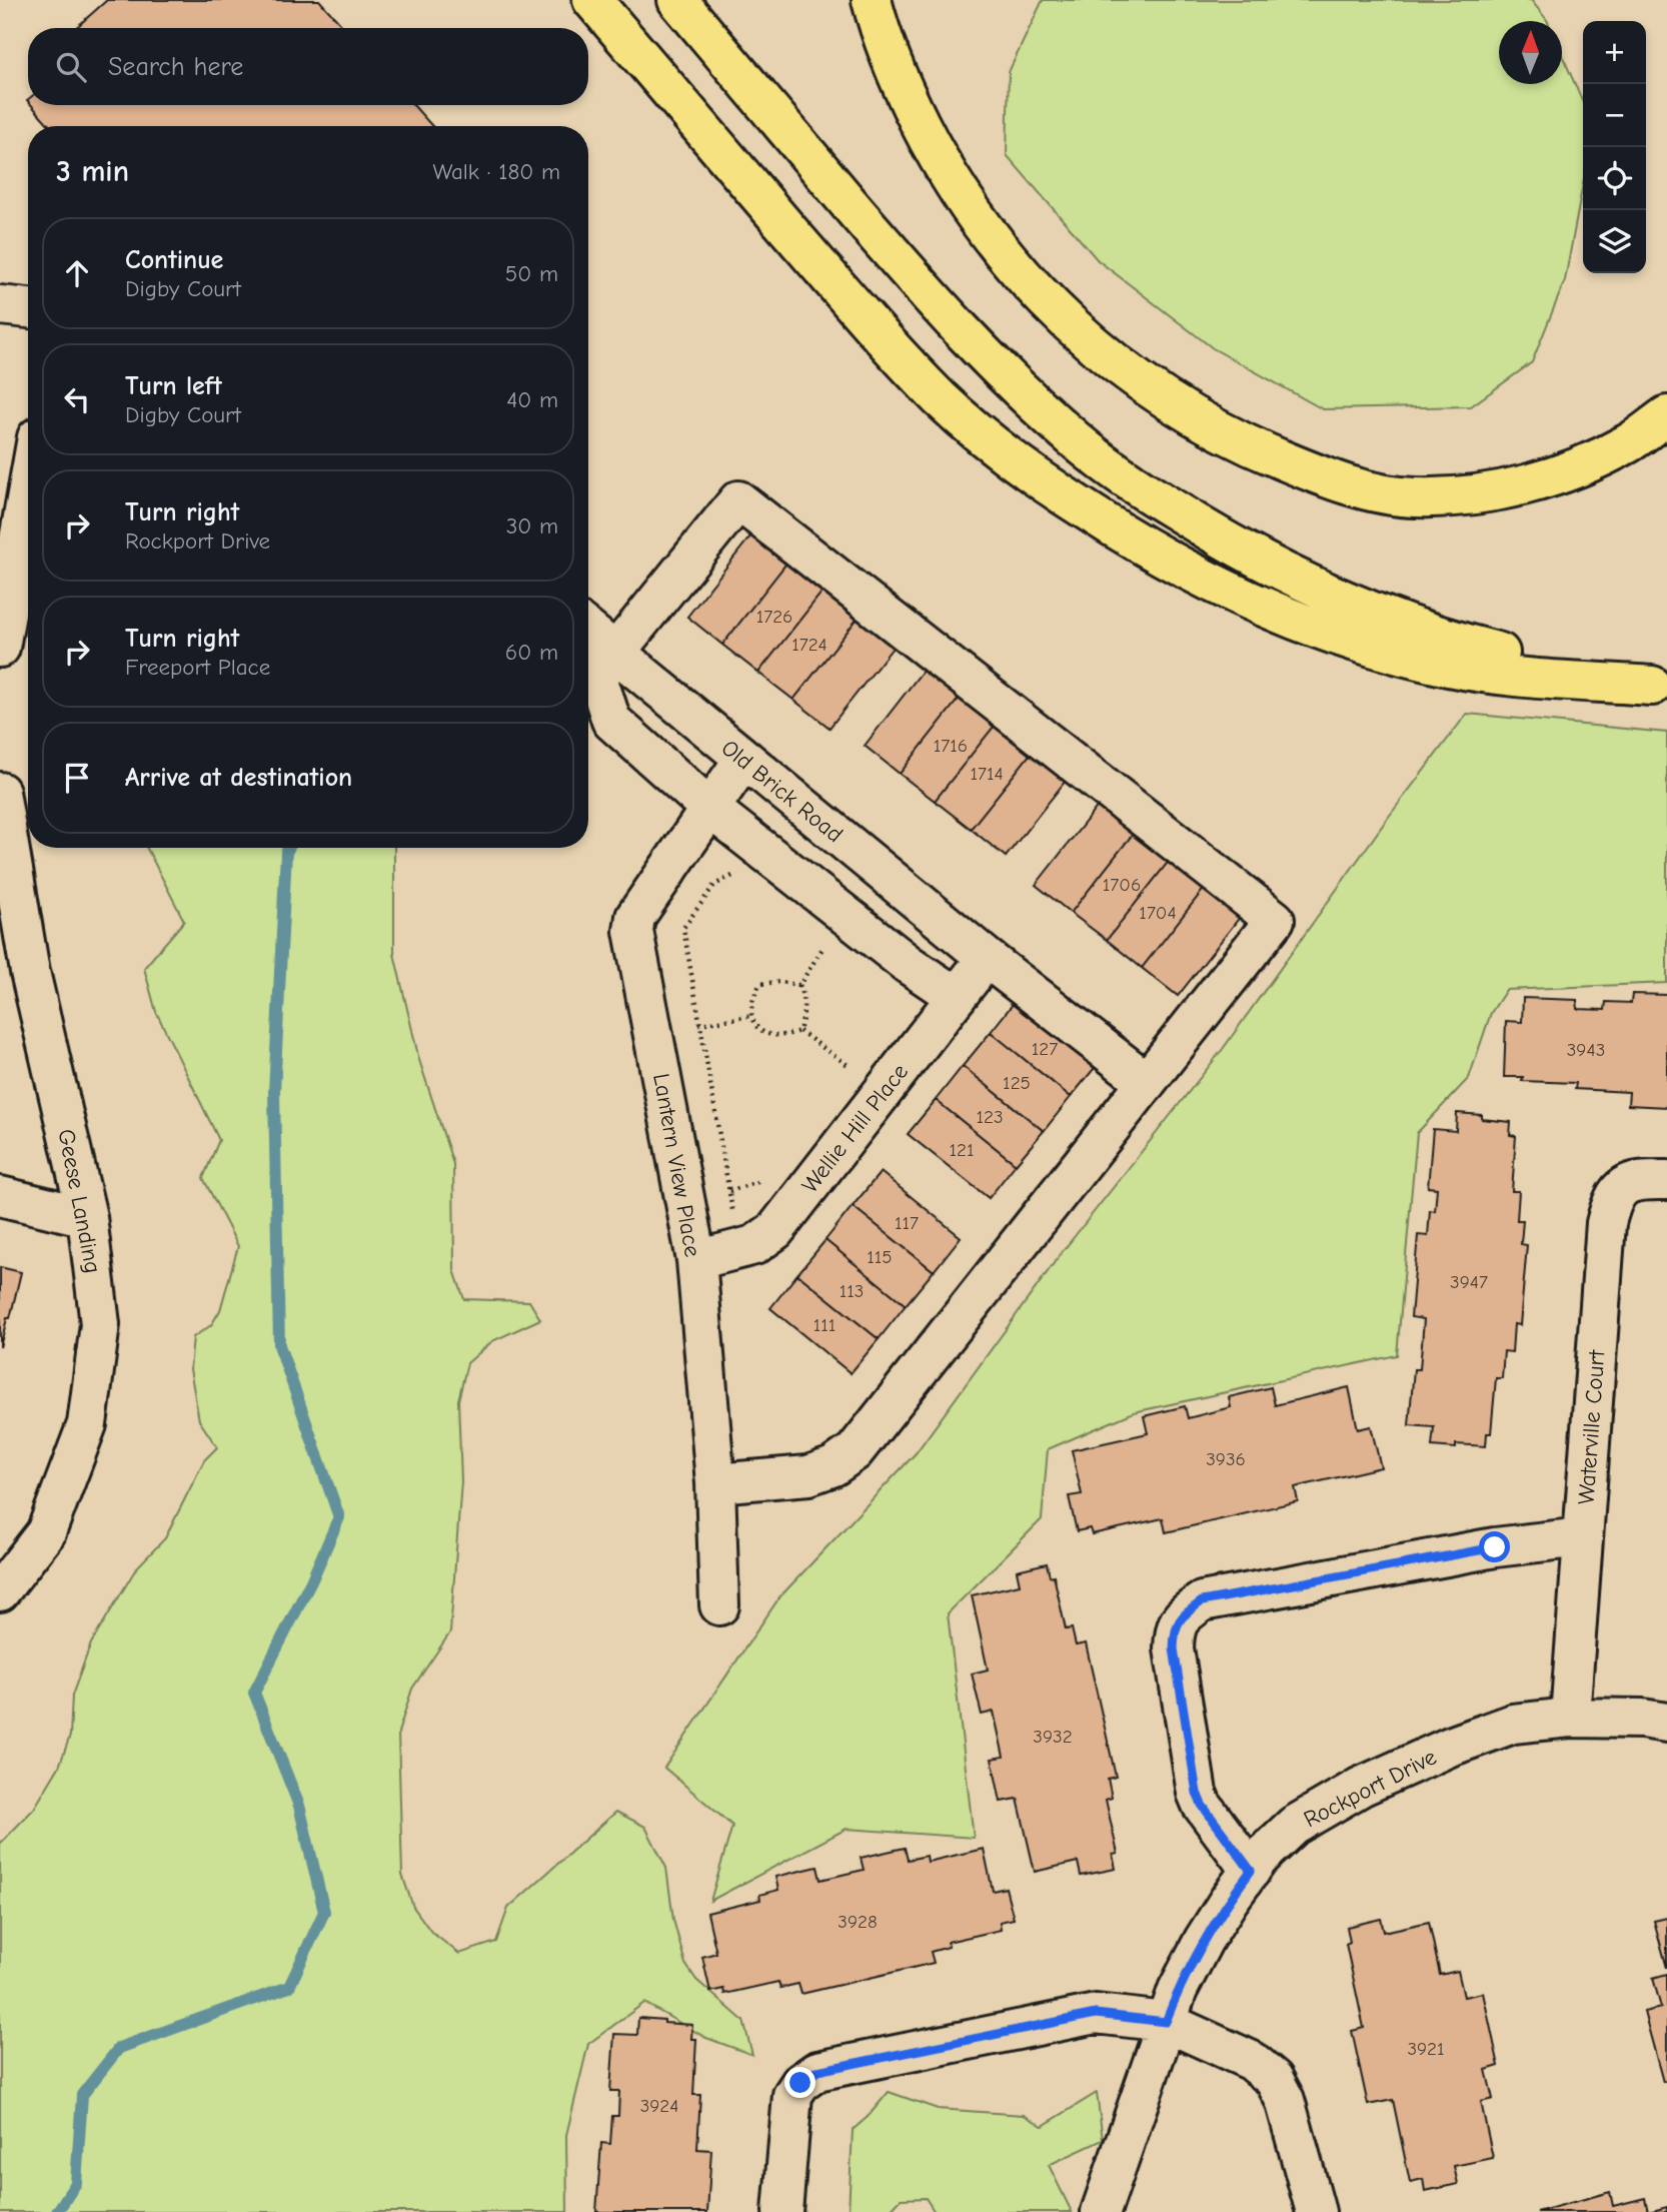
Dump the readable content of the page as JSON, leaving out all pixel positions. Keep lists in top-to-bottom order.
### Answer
{
  "streets": {
    "street": [
      "Old Brick Road",
      "Wellie Hill Place",
      "Lantern View Place",
      "Geese Landing",
      "Waterville Court",
      "Rockport Drive"
    ]
  },
  "crossings": [
    ["Old Brick Road", "Wellie Hill Place"],
    ["Old Brick Road", "Lantern View Place"],
    ["Wellie Hill Place", "Lantern View Place"],
    ["Waterville Court", "Rockport Drive"]
  ],
  "house_numbers": [
    "1726",
    "1724",
    "1716",
    "1714",
    "1706",
    "1704",
    "127",
    "3943",
    "125",
    "123",
    "121",
    "117",
    "115",
    "3947",
    "113",
    "111",
    "3936",
    "3932",
    "3928",
    "3921",
    "3924"
  ],
  "north": "top",
  "page": {
    "map_buttons": ["+", "−"],
    "search": "Search here",
    "heading": ["3 min", "Walk · 180 m"],
    "list": [
      ["Continue", "Digby Court", "50 m"],
      ["Turn left", "Digby Court", "40 m"],
      ["Turn right", "Rockport Drive", "30 m"],
      ["Turn right", "Freeport Place", "60 m"],
      "Arrive at destination"
    ]
  }
}
